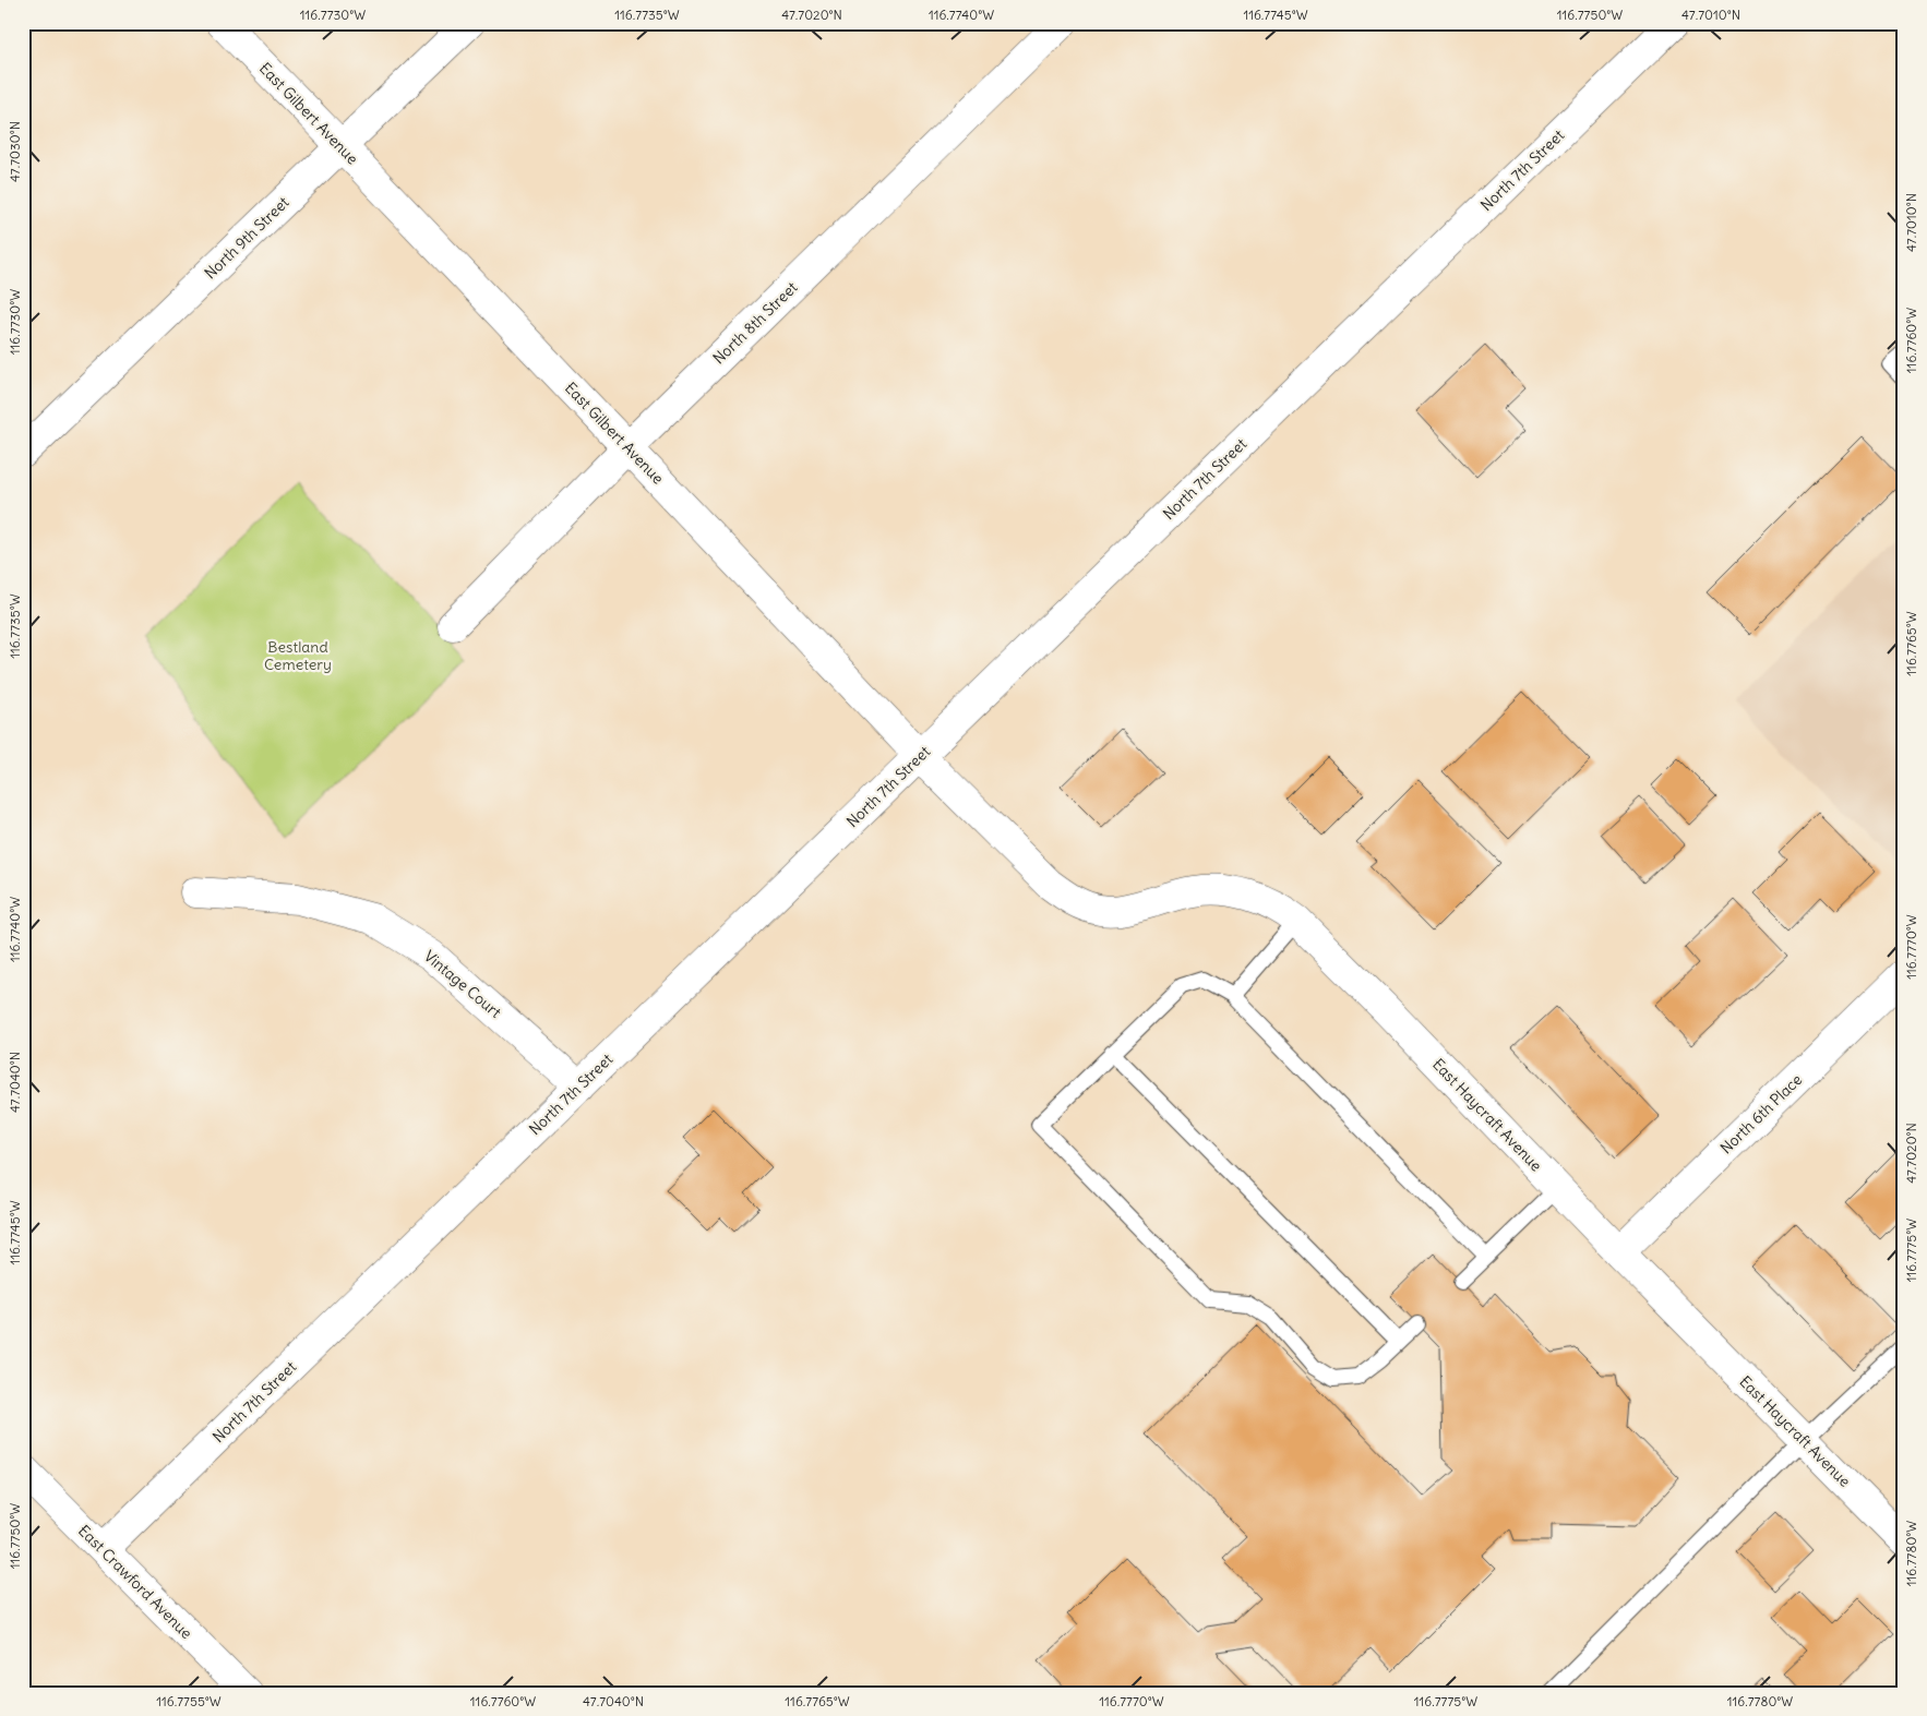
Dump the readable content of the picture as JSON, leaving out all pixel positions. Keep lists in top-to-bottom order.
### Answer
{
  "streets": {
    "street": [
      "East Gilbert Avenue",
      "North 7th Street",
      "North 9th Street",
      "North 8th Street",
      "Vintage Court",
      "North 6th Place",
      "East Haycraft Avenue",
      "East Crawford Avenue"
    ]
  },
  "crossings": [
    ["East Gilbert Avenue", "North 7th Street"],
    ["East Gilbert Avenue", "North 9th Street"],
    ["East Gilbert Avenue", "North 8th Street"],
    ["East Gilbert Avenue", "East Haycraft Avenue"],
    ["North 7th Street", "Vintage Court"],
    ["North 7th Street", "East Crawford Avenue"],
    ["North 6th Place", "East Haycraft Avenue"]
  ],
  "parks": ["Bestland Cemetery"],
  "coordinates": [
    "116.7730°W",
    "116.7735°W",
    "47.7020°N",
    "116.7740°W",
    "116.7745°W",
    "116.7750°W",
    "47.7010°N",
    "47.7030°N",
    "116.7760°W",
    "116.7765°W",
    "116.7770°W",
    "47.7040°N",
    "116.7775°W",
    "116.7780°W",
    "116.7755°W"
  ]
}
